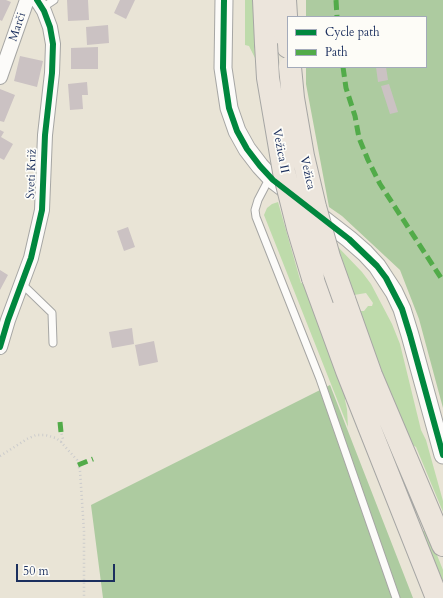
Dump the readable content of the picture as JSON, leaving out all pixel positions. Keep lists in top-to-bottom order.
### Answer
{
  "streets": {
    "highway": ["Vežica II", "Vežica"],
    "street": ["Marči", "Sveti Križ"]
  },
  "legend": ["Cycle path", "Path"],
  "scale_bar": "50 m"
}
